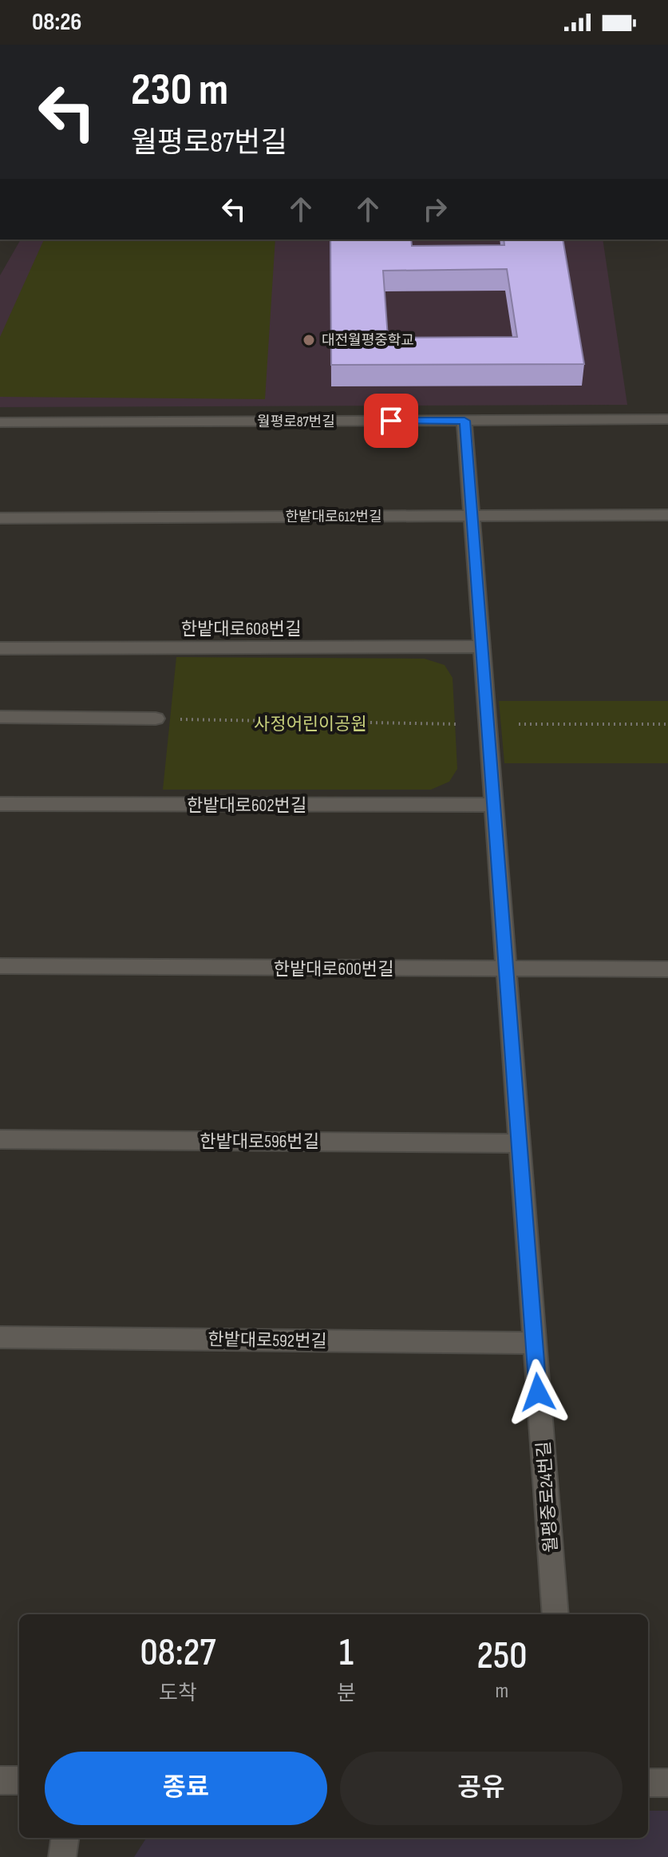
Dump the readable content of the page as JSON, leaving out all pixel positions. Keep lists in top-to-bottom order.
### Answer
{
  "streets": {
    "street": [
      "월평로87번길",
      "한밭대로612번길",
      "한밭대로608번길",
      "한밭대로602번길",
      "한밭대로600번길",
      "한밭대로596번길",
      "한밭대로592번길",
      "월평중로24번길"
    ]
  },
  "crossings": [
    ["월평로87번길", "월평중로24번길"],
    ["한밭대로612번길", "월평중로24번길"],
    ["한밭대로608번길", "월평중로24번길"],
    ["한밭대로602번길", "월평중로24번길"],
    ["한밭대로600번길", "월평중로24번길"],
    ["한밭대로596번길", "월평중로24번길"],
    ["한밭대로592번길", "월평중로24번길"]
  ],
  "parks": ["사정어린이공원"],
  "places": ["대전월평중학교"],
  "page": {
    "status": "08:26",
    "turn": ["230 m", "월평로87번길"],
    "eta": [
      "08:27",
      "도착",
      "1",
      "분",
      "250",
      "m"
    ],
    "buttons": ["종료", "공유"]
  }
}
